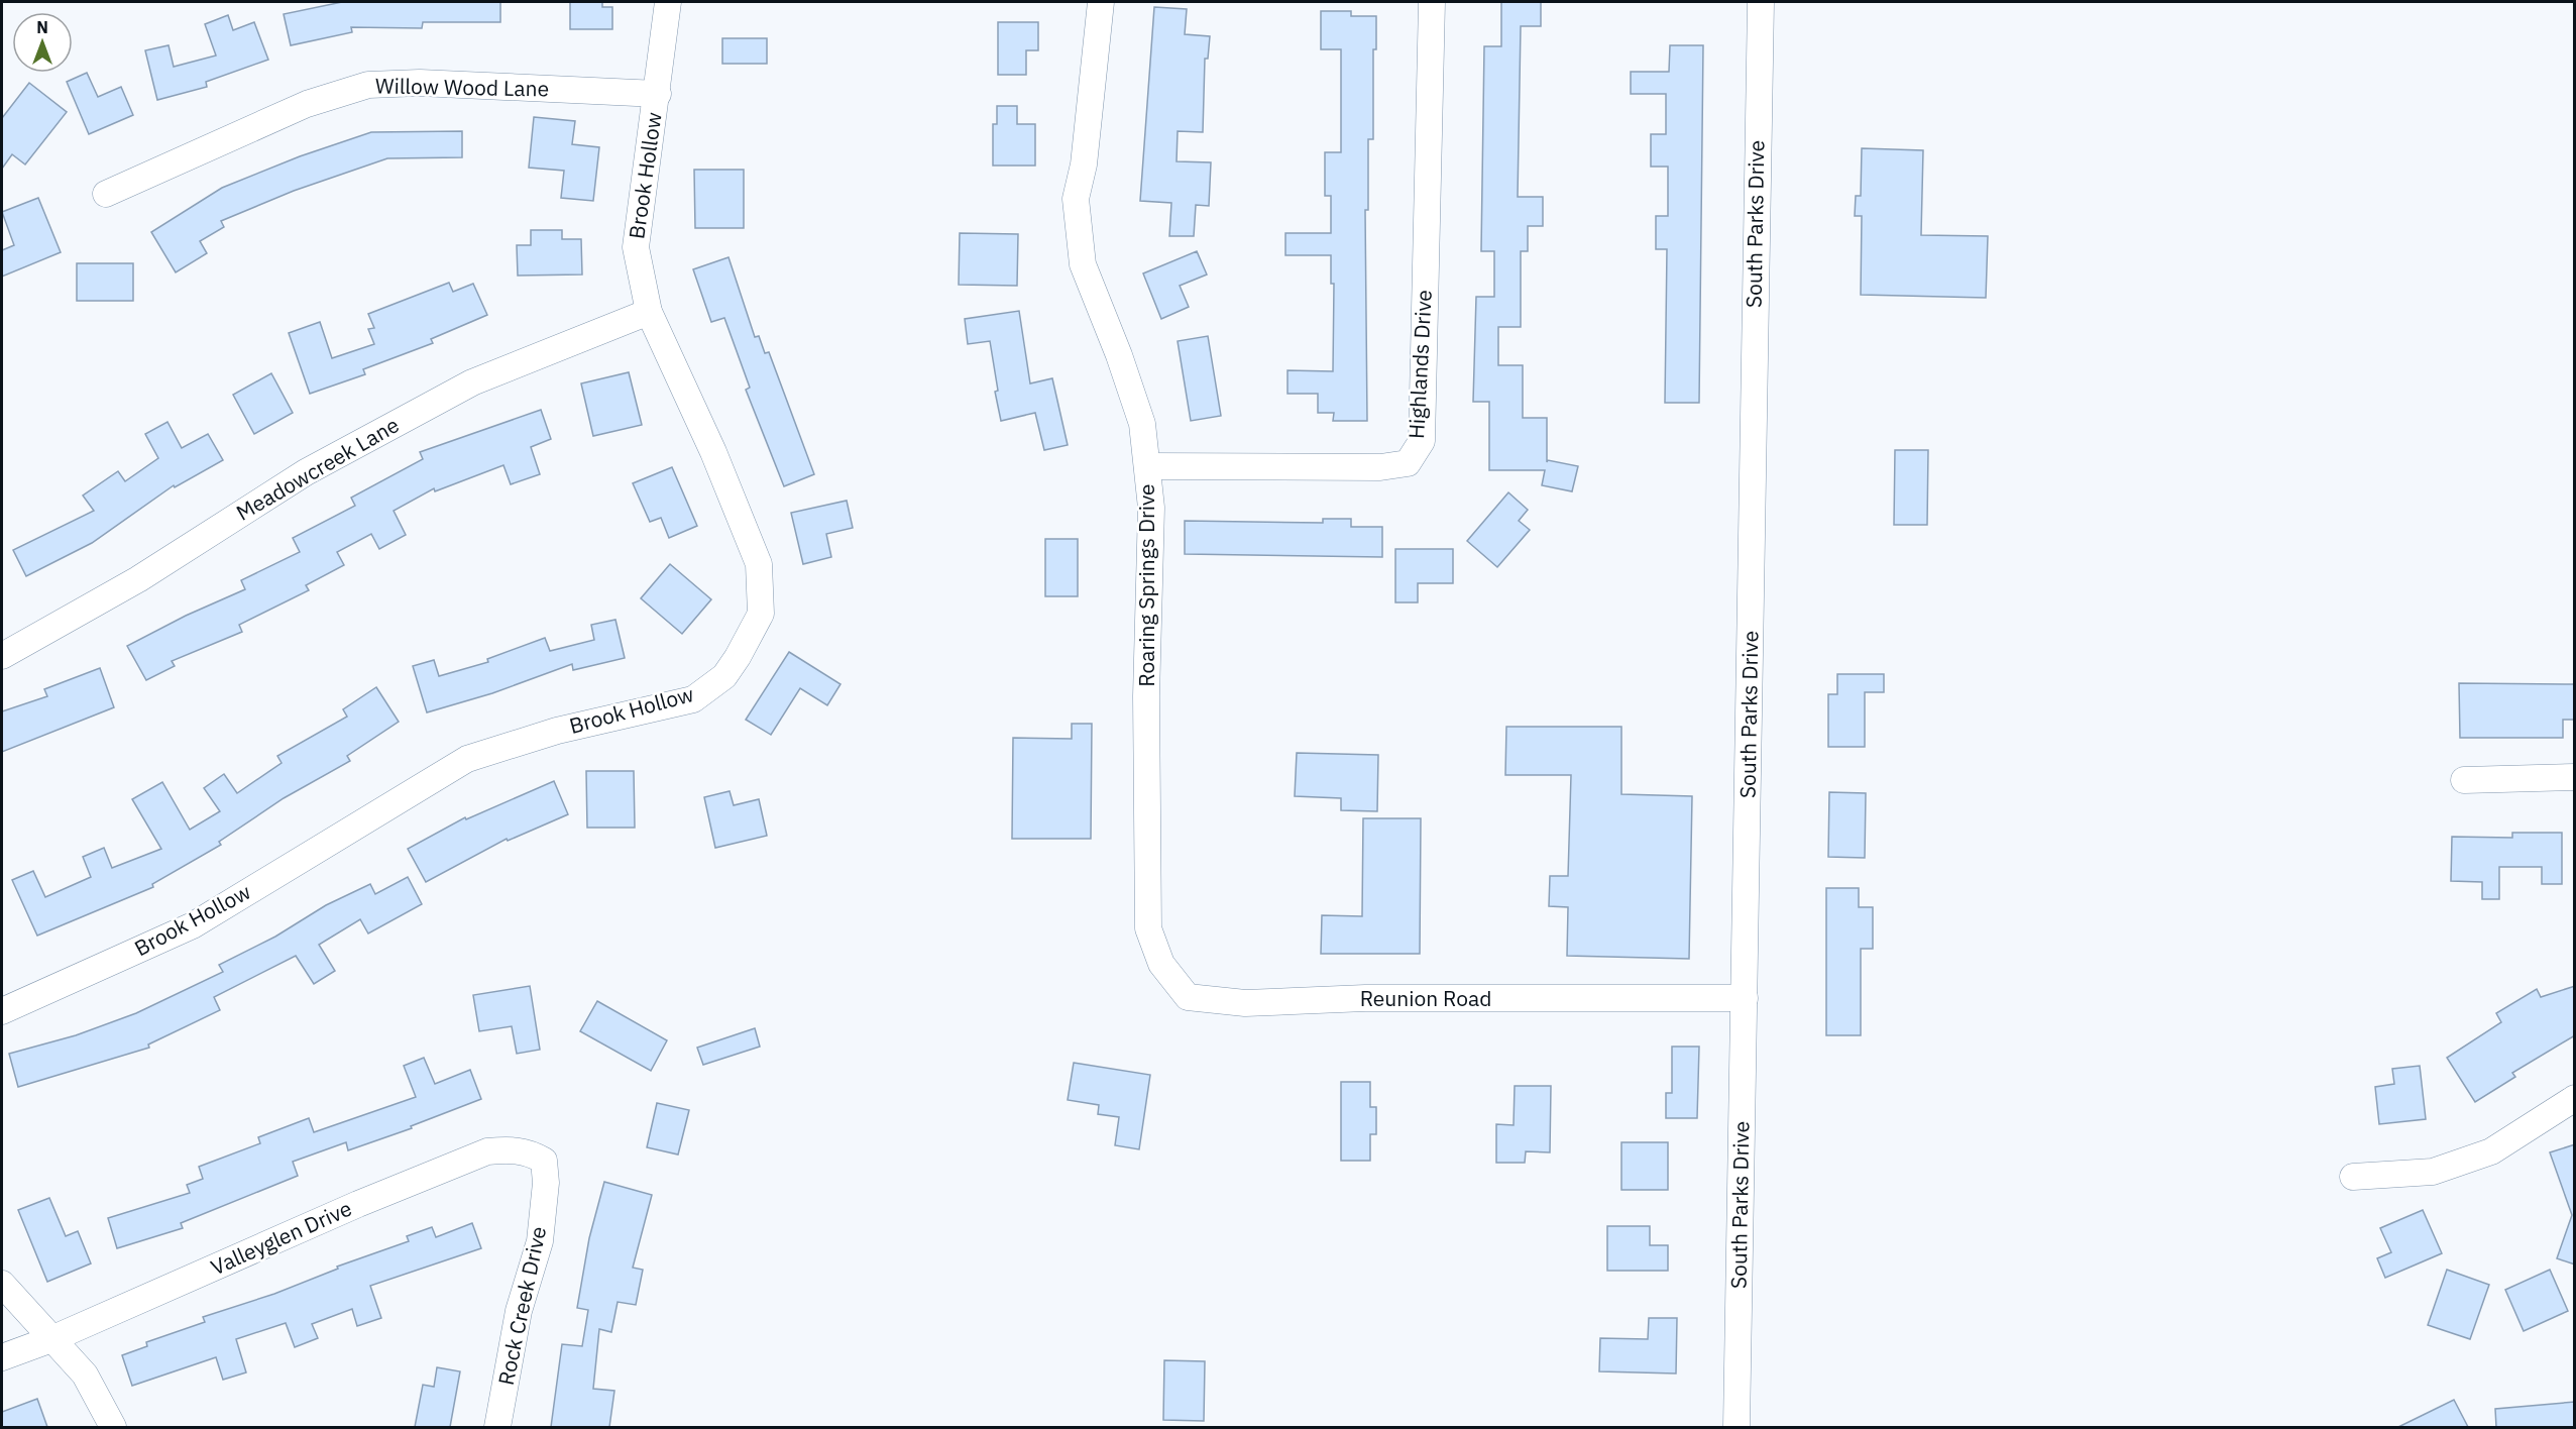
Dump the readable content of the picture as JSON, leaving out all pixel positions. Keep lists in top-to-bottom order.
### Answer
{
  "streets": {
    "street": [
      "Willow Wood Lane",
      "Brook Hollow",
      "South Parks Drive",
      "Highlands Drive",
      "Meadowcreek Lane",
      "Roaring Springs Drive",
      "Reunion Road",
      "Valleyglen Drive",
      "Rock Creek Drive"
    ]
  },
  "crossings": [
    ["Willow Wood Lane", "Brook Hollow"],
    ["Brook Hollow", "Meadowcreek Lane"],
    ["South Parks Drive", "Reunion Road"],
    ["Highlands Drive", "Roaring Springs Drive"],
    ["Roaring Springs Drive", "Reunion Road"],
    ["Valleyglen Drive", "Rock Creek Drive"]
  ],
  "north": "top"
}
